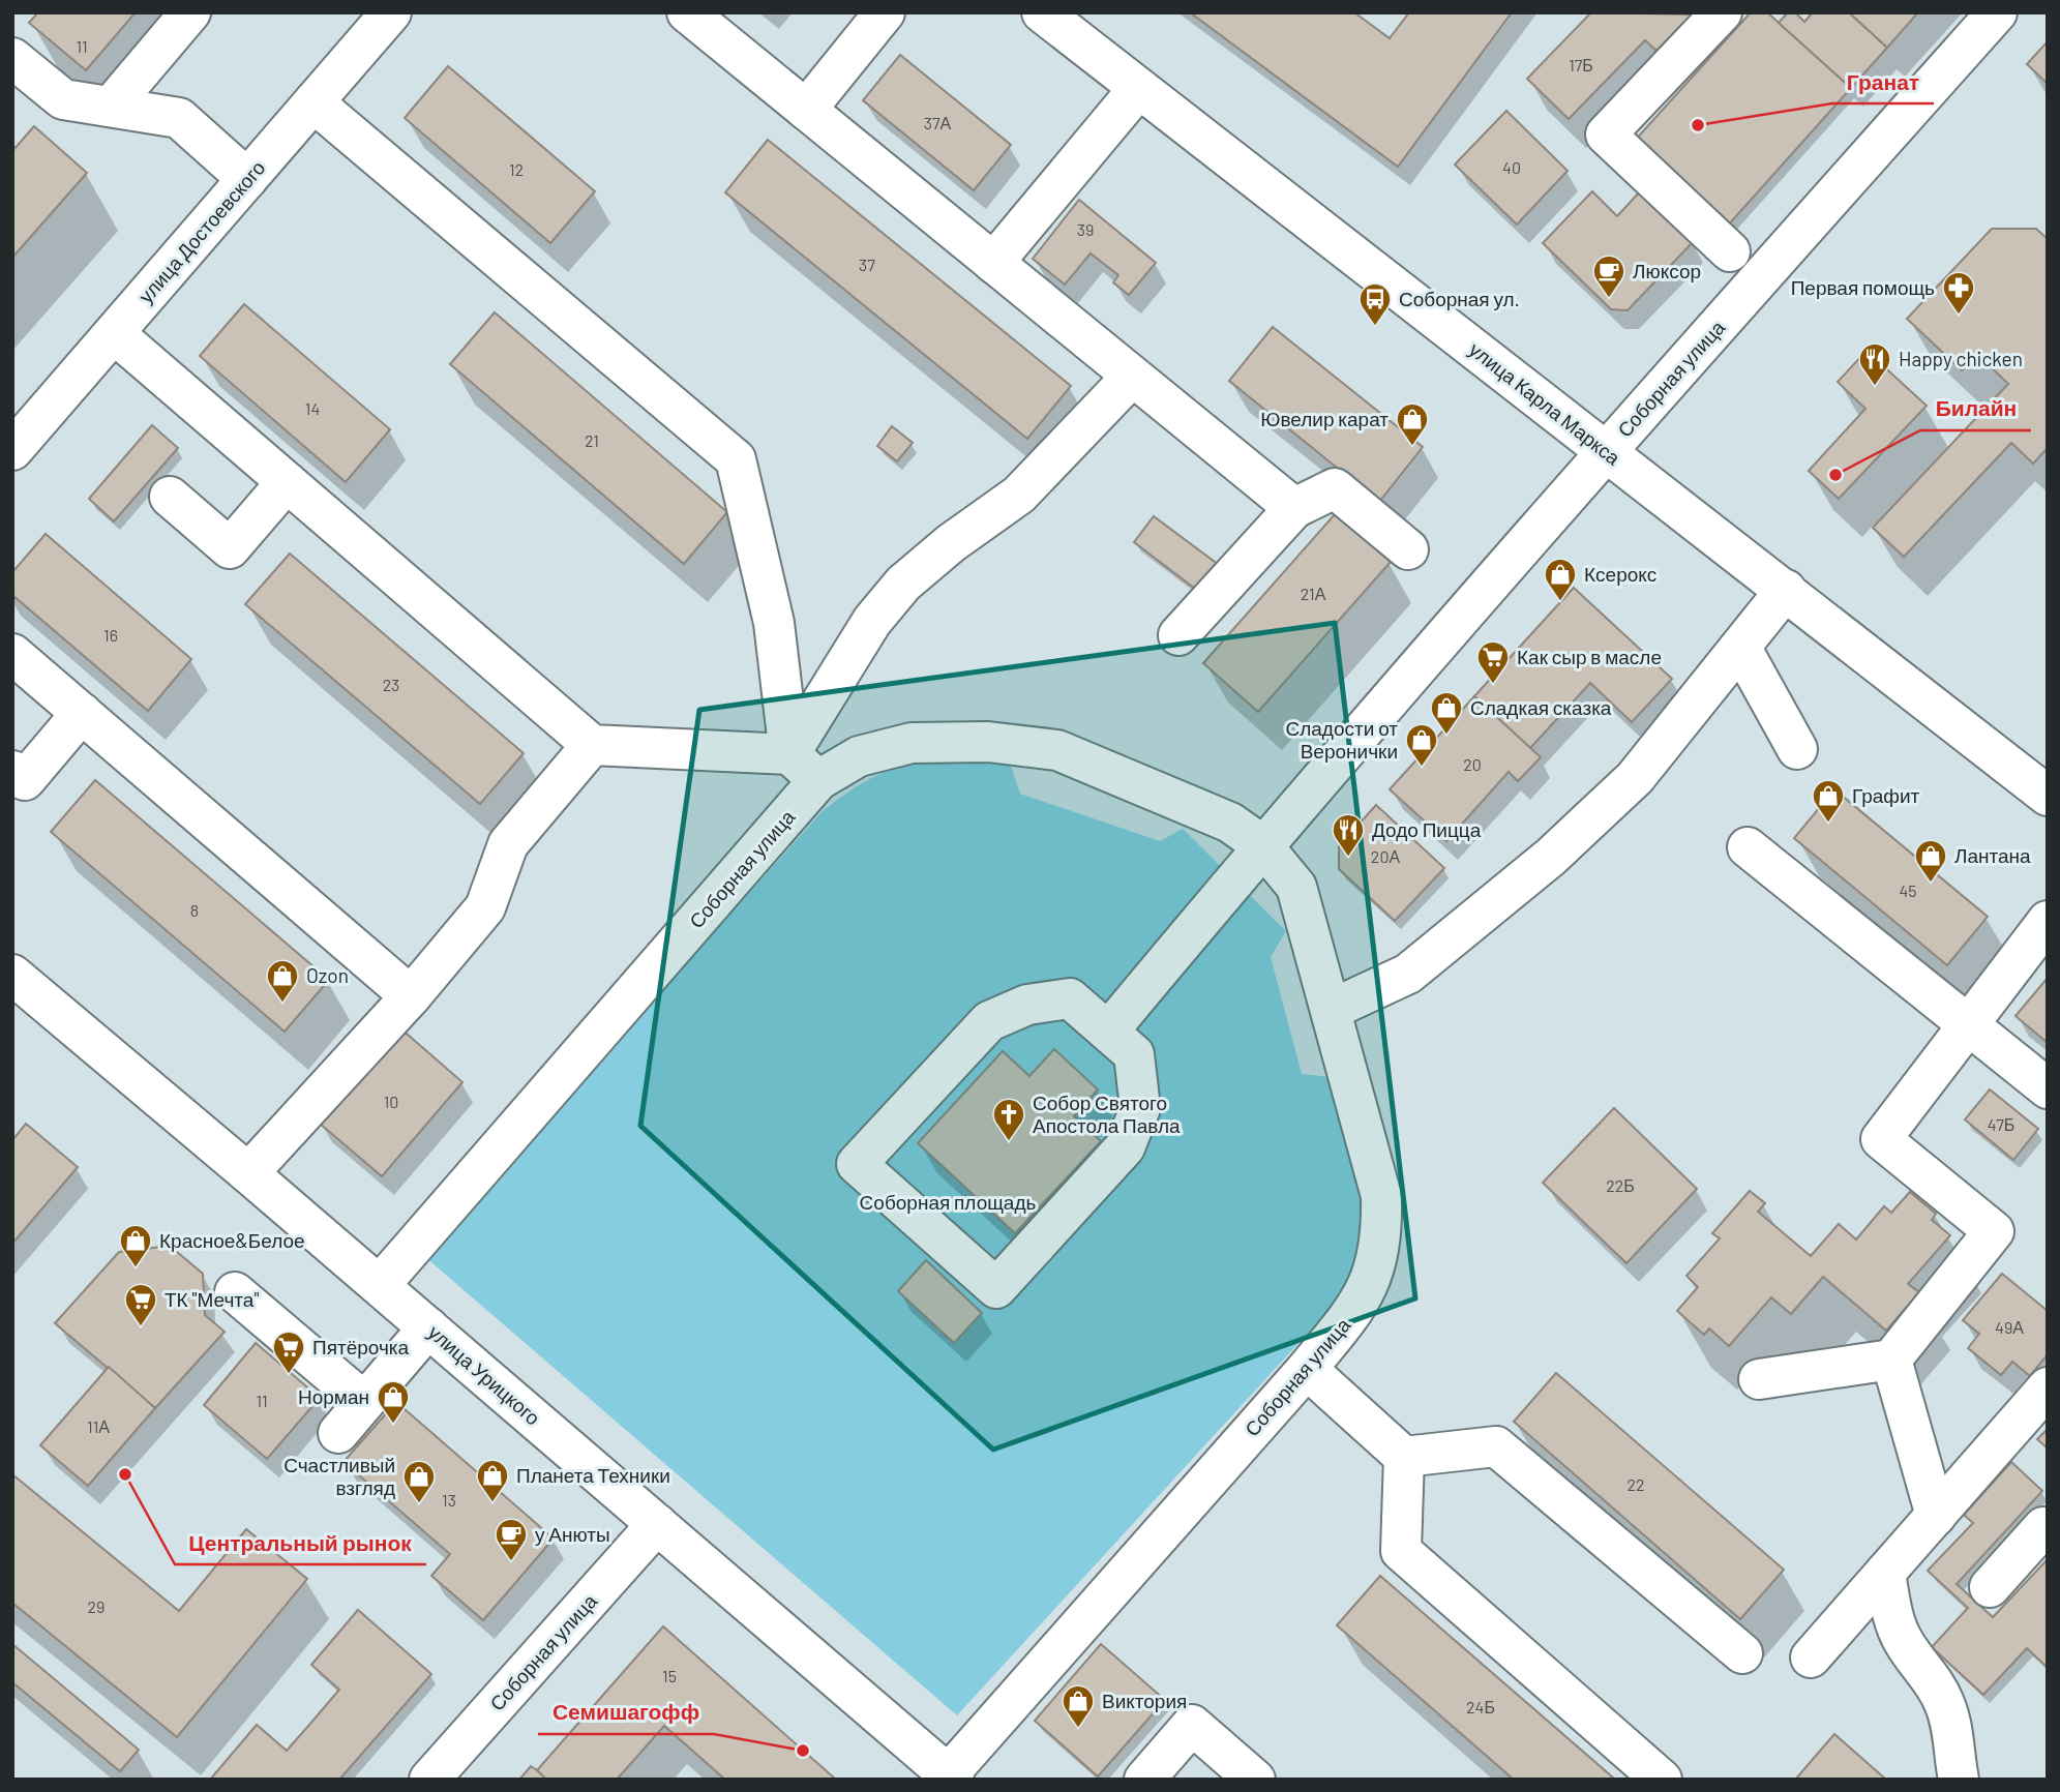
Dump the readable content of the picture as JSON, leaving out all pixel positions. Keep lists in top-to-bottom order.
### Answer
{
  "streets": {
    "street": [
      "улица Достоевского",
      "Соборная улица",
      "улица Карла Маркса",
      "улица Урицкого"
    ]
  },
  "crossings": [
    ["Соборная улица", "улица Карла Маркса"],
    ["Соборная улица", "улица Урицкого"]
  ],
  "parks": ["Соборная площадь"],
  "places": {
    "other": [
      "Гранат",
      "Билайн",
      "Центральный рынок",
      "Семишагофф"
    ],
    "cafe": ["Люксор", "у Анюты"],
    "pharmacy": ["Первая помощь"],
    "bus stop": ["Соборная ул."],
    "restaurant": ["Happy chicken", "Додо Пицца"],
    "shop": [
      "Ювелир карат",
      "Ксерокс",
      "Сладкая сказка",
      "Сладости от Веронички",
      "Графит",
      "Лантана",
      "Ozon",
      "Красное&Белое",
      "Норман",
      "Планета Техники",
      "Счастливый взгляд",
      "Виктория"
    ],
    "supermarket": ["Как сыр в масле", "ТК \"Мечта\"", "Пятёрочка"],
    "church": ["Собор Святого Апостола Павла"]
  },
  "house_numbers": [
    "11",
    "17Б",
    "37А",
    "40",
    "12",
    "39",
    "37",
    "14",
    "21",
    "21А",
    "16",
    "23",
    "20",
    "20А",
    "45",
    "8",
    "10",
    "47Б",
    "22Б",
    "49А",
    "11",
    "11А",
    "22",
    "13",
    "29",
    "15",
    "24Б"
  ]
}
